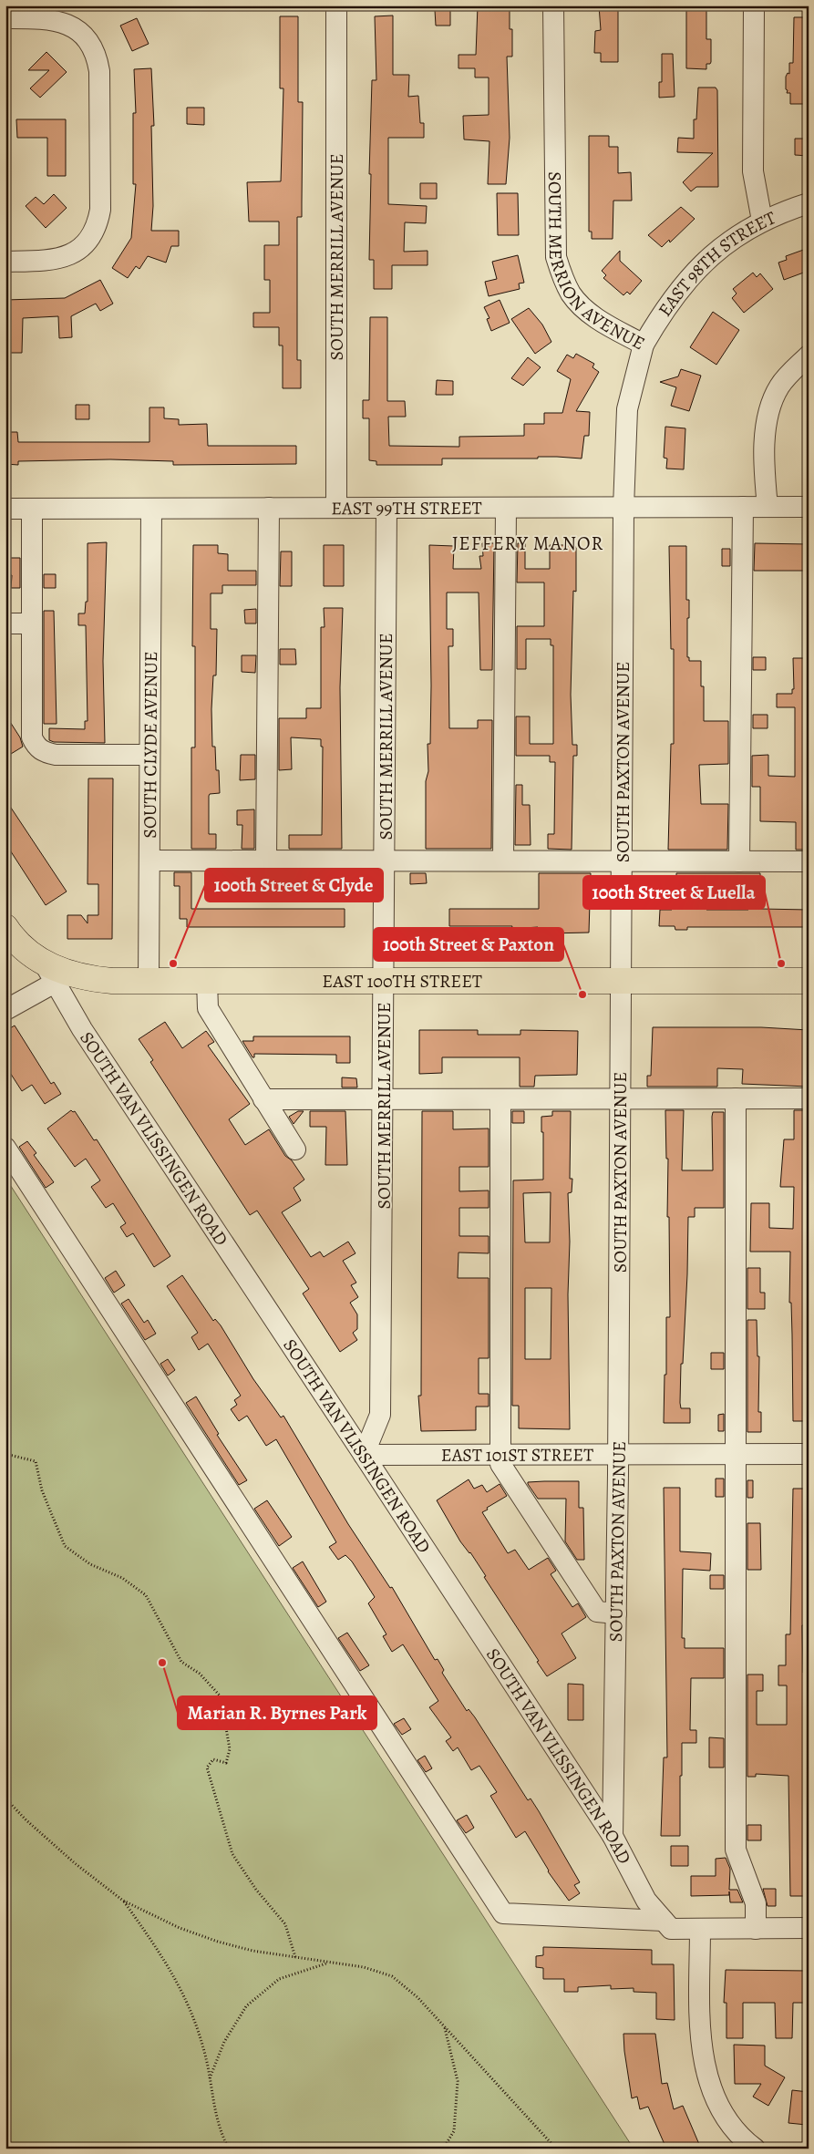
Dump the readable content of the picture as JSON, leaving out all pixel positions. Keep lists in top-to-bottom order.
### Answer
{
  "streets": {
    "main road": ["EAST 100TH STREET"],
    "street": [
      "SOUTH MERRILL AVENUE",
      "SOUTH MERRION AVENUE",
      "EAST 98TH STREET",
      "EAST 99TH STREET",
      "SOUTH CLYDE AVENUE",
      "SOUTH PAXTON AVENUE",
      "SOUTH VAN VLISSINGEN ROAD",
      "EAST 101ST STREET"
    ]
  },
  "crossings": [
    ["SOUTH MERRILL AVENUE", "EAST 99TH STREET"],
    ["SOUTH MERRILL AVENUE", "EAST 100TH STREET"],
    ["SOUTH MERRILL AVENUE", "SOUTH VAN VLISSINGEN ROAD"],
    ["SOUTH MERRILL AVENUE", "EAST 101ST STREET"],
    ["SOUTH MERRION AVENUE", "EAST 98TH STREET"],
    ["SOUTH MERRION AVENUE", "EAST 99TH STREET"],
    ["SOUTH MERRION AVENUE", "SOUTH PAXTON AVENUE"],
    ["EAST 99TH STREET", "SOUTH CLYDE AVENUE"],
    ["EAST 99TH STREET", "SOUTH PAXTON AVENUE"],
    ["SOUTH CLYDE AVENUE", "EAST 100TH STREET"],
    ["SOUTH PAXTON AVENUE", "EAST 100TH STREET"],
    ["SOUTH PAXTON AVENUE", "SOUTH VAN VLISSINGEN ROAD"],
    ["SOUTH PAXTON AVENUE", "EAST 101ST STREET"],
    ["EAST 100TH STREET", "SOUTH VAN VLISSINGEN ROAD"],
    ["SOUTH VAN VLISSINGEN ROAD", "EAST 101ST STREET"]
  ],
  "districts": ["JEFFERY MANOR"],
  "places": [
    "100th Street & Clyde",
    "100th Street & Luella",
    "100th Street & Paxton",
    "Marian R. Byrnes Park"
  ]
}
